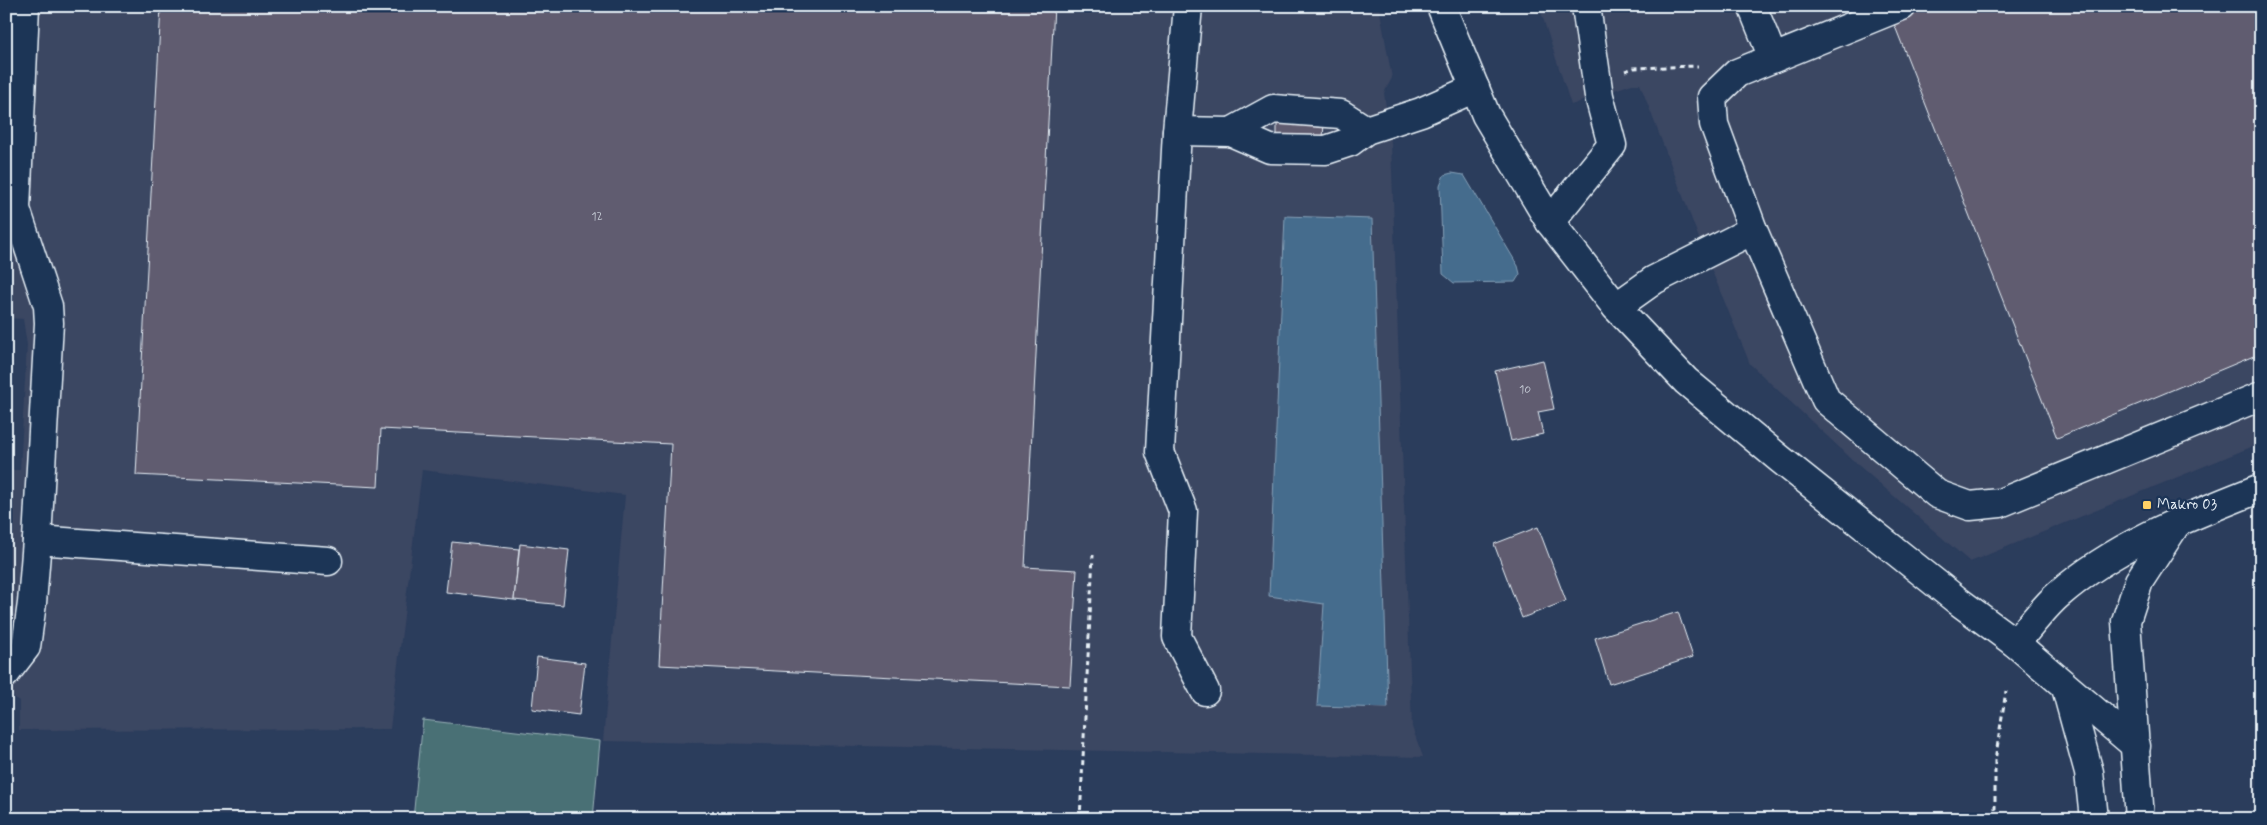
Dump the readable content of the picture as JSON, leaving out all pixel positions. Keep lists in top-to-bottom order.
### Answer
{
  "places": {
    "transit": ["Makro 03"]
  },
  "house_numbers": ["12", "10"]
}
